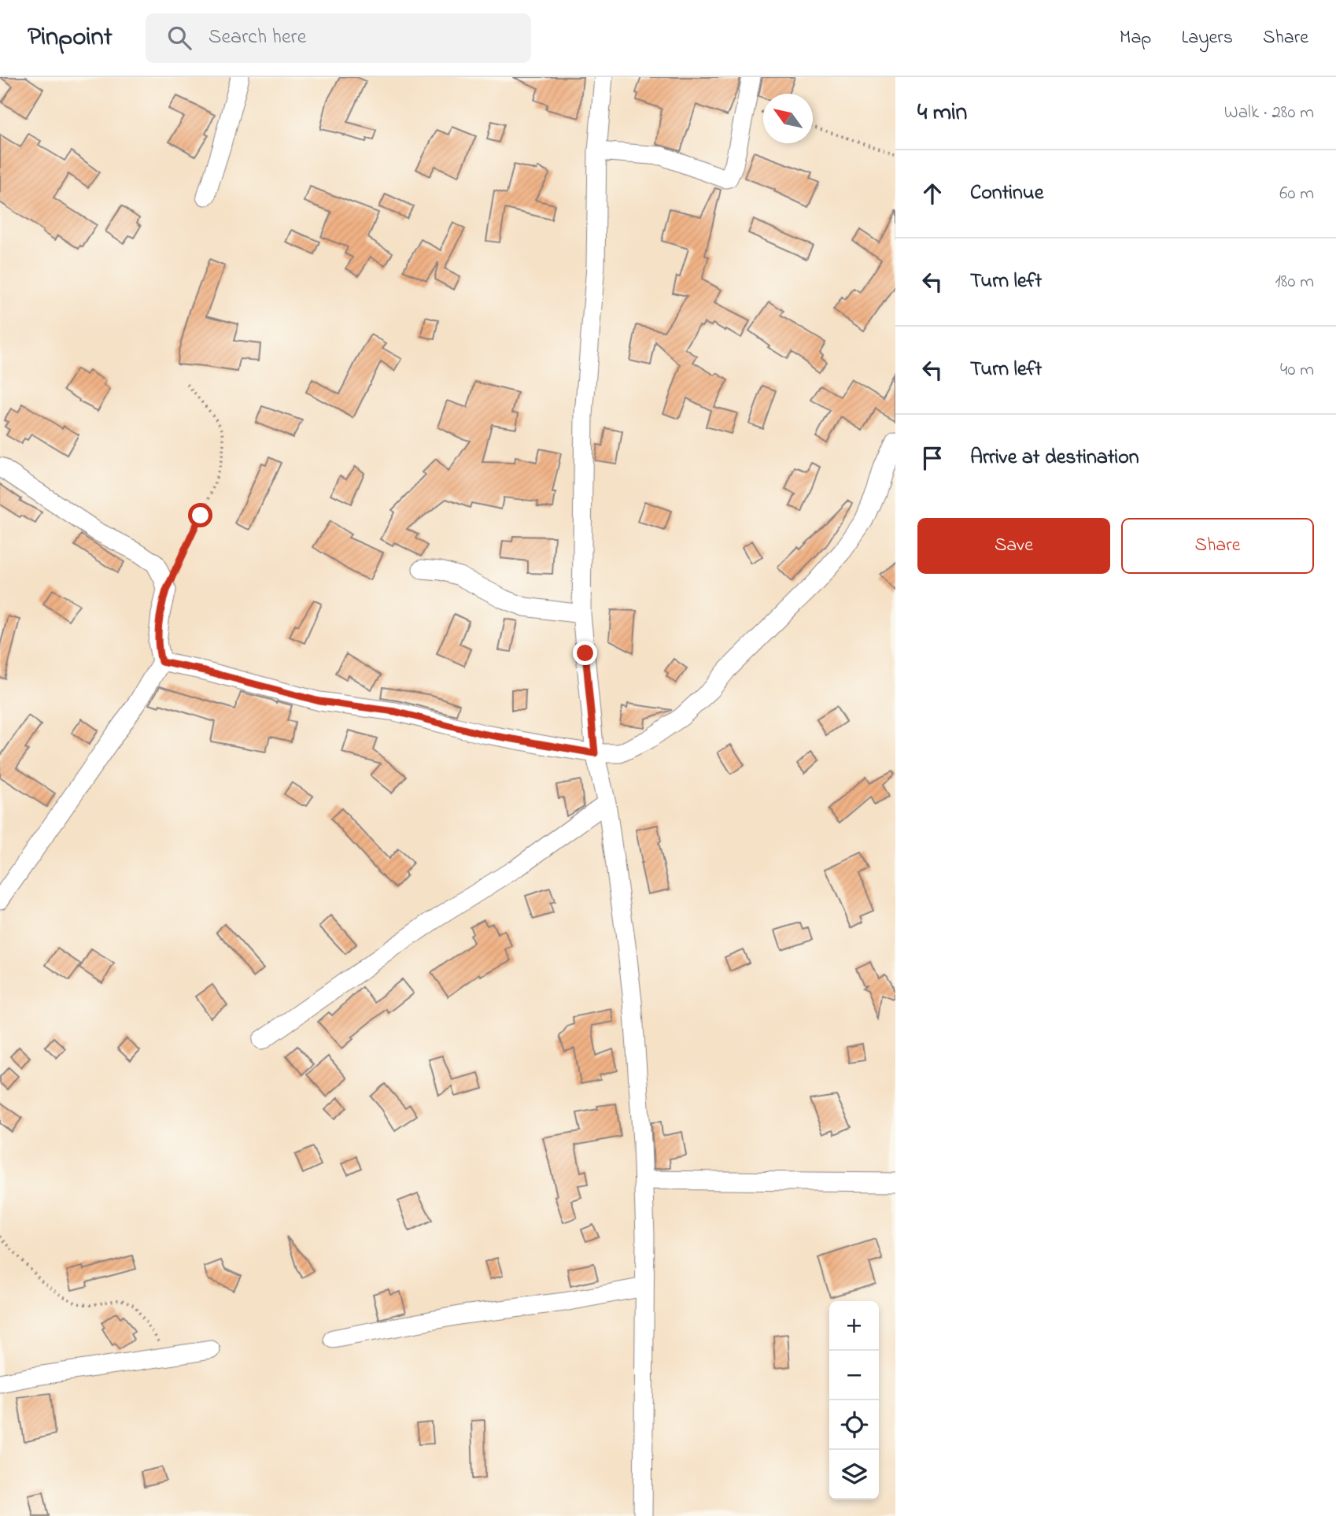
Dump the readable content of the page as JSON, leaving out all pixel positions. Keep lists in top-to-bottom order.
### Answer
{
  "north": "top left",
  "page": {
    "header": "Pinpoint",
    "search": "Search here",
    "nav": ["Map", "Layers", "Share"],
    "heading": ["4 min", "Walk · 280 m"],
    "list": [
      ["Continue", "60 m"],
      ["Turn left", "180 m"],
      ["Turn left", "40 m"],
      "Arrive at destination"
    ],
    "buttons": ["Save", "Share"],
    "map_buttons": ["+", "−"]
  }
}
